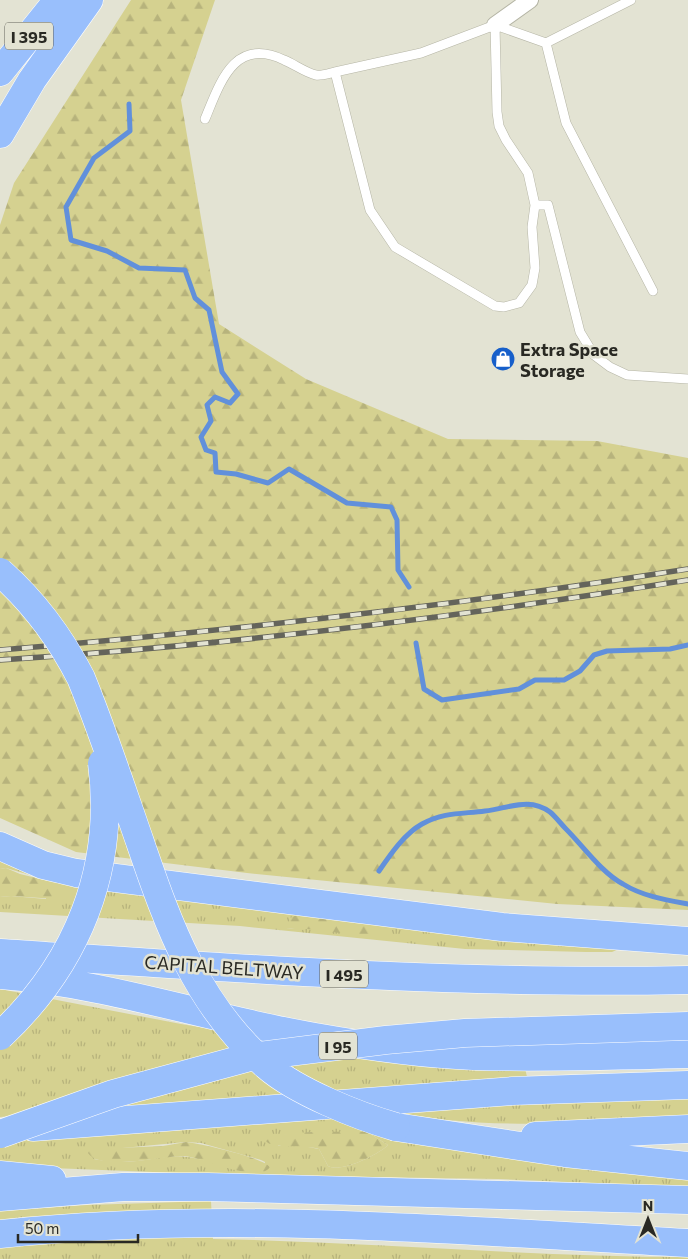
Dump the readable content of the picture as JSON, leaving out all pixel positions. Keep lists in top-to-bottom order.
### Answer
{
  "streets": {
    "highway": [
      "I 395",
      "CAPITAL BELTWAY",
      "I 495",
      "I 95"
    ]
  },
  "places": {
    "shop": ["Extra Space Storage"]
  },
  "scale_bar": "50 m",
  "north": "top"
}
